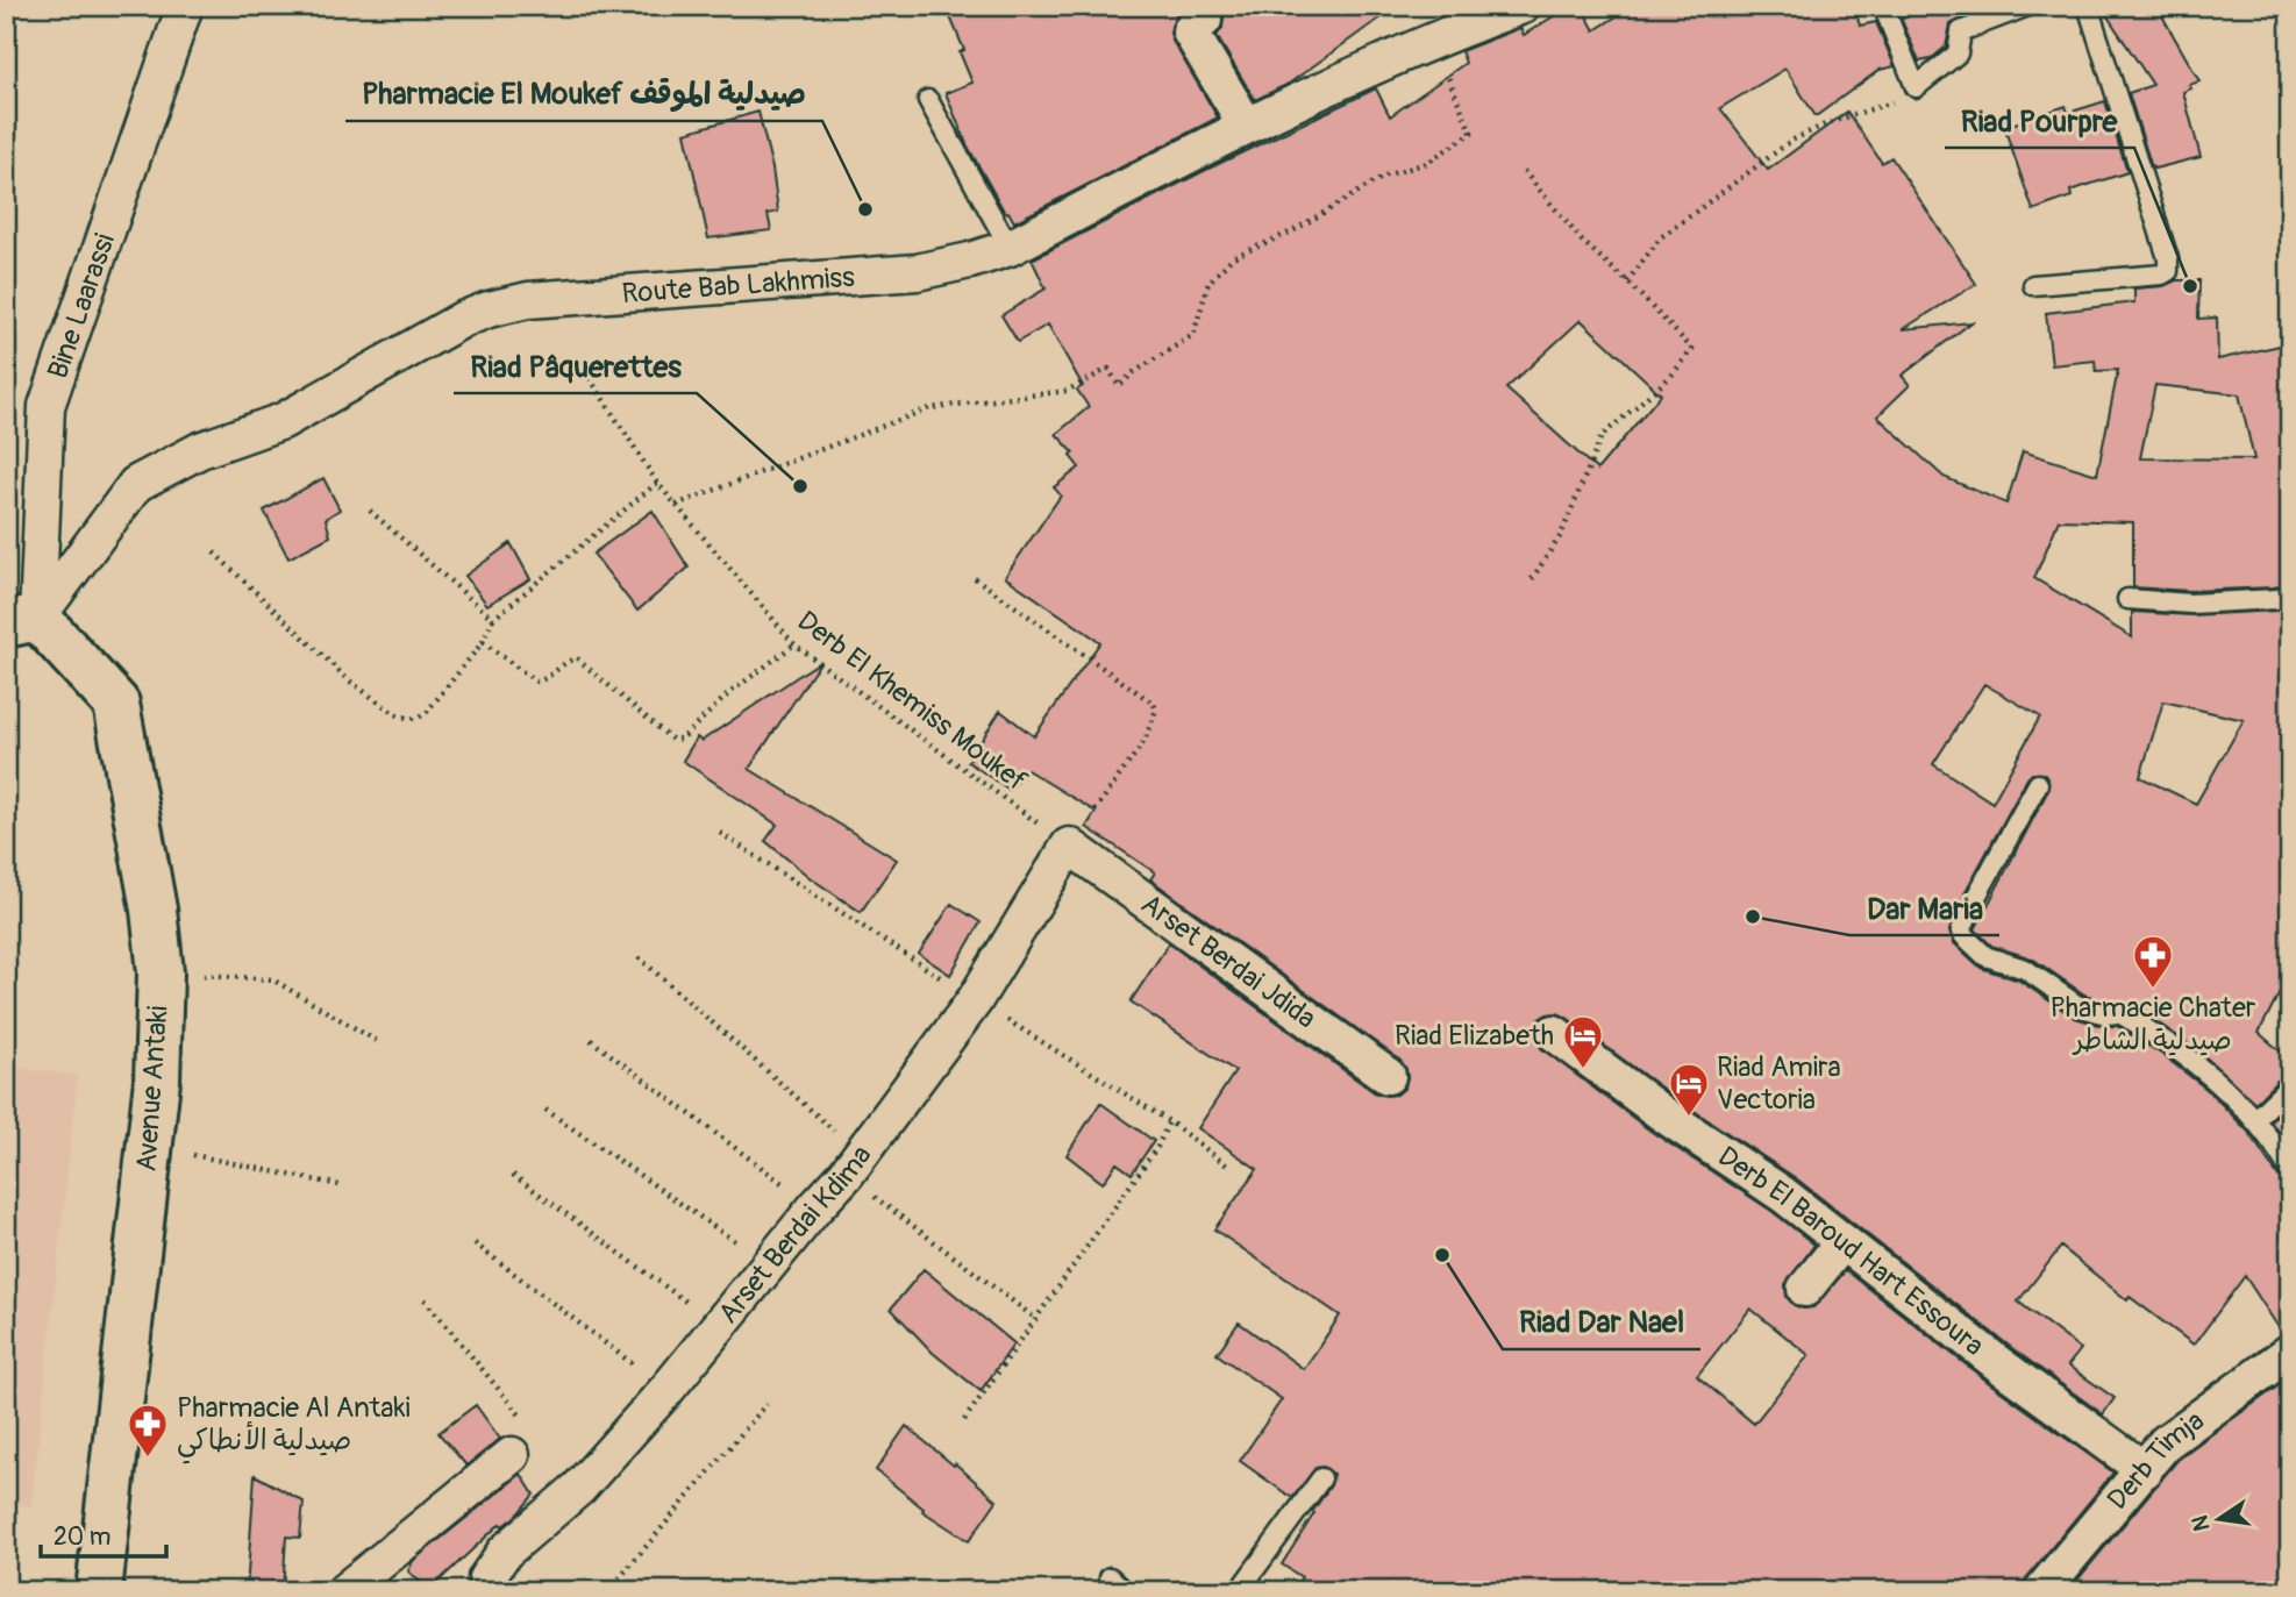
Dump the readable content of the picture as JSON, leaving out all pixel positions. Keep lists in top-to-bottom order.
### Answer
{
  "streets": {
    "street": [
      "Route Bab Lakhmiss",
      "Bine Laarassi",
      "Arset Berdai Jdida",
      "Avenue Antaki",
      "Arset Berdai Kdima",
      "Derb El Baroud Hart Essoura",
      "Derb Timja"
    ],
    "path": ["Derb El Khemiss Moukef"]
  },
  "crossings": [
    ["Route Bab Lakhmiss", "Bine Laarassi"],
    ["Route Bab Lakhmiss", "Avenue Antaki"],
    ["Bine Laarassi", "Avenue Antaki"],
    ["Derb El Khemiss Moukef", "Arset Berdai Jdida"],
    ["Derb El Khemiss Moukef", "Arset Berdai Kdima"],
    ["Arset Berdai Jdida", "Arset Berdai Kdima"],
    ["Derb El Baroud Hart Essoura", "Derb Timja"]
  ],
  "places": {
    "other": [
      "Pharmacie El Moukef صيدلية الموقف",
      "Riad Pourpre",
      "Riad Pâquerettes",
      "Dar Maria",
      "Riad Dar Nael"
    ],
    "pharmacy": ["Pharmacie Chater صيدلية الشاطر", "Pharmacie Al Antaki صيدلية الأنطاكي"],
    "hotel": ["Riad Elizabeth", "Riad Amira Vectoria"]
  },
  "scale_bar": "20 m",
  "north": "left"
}
